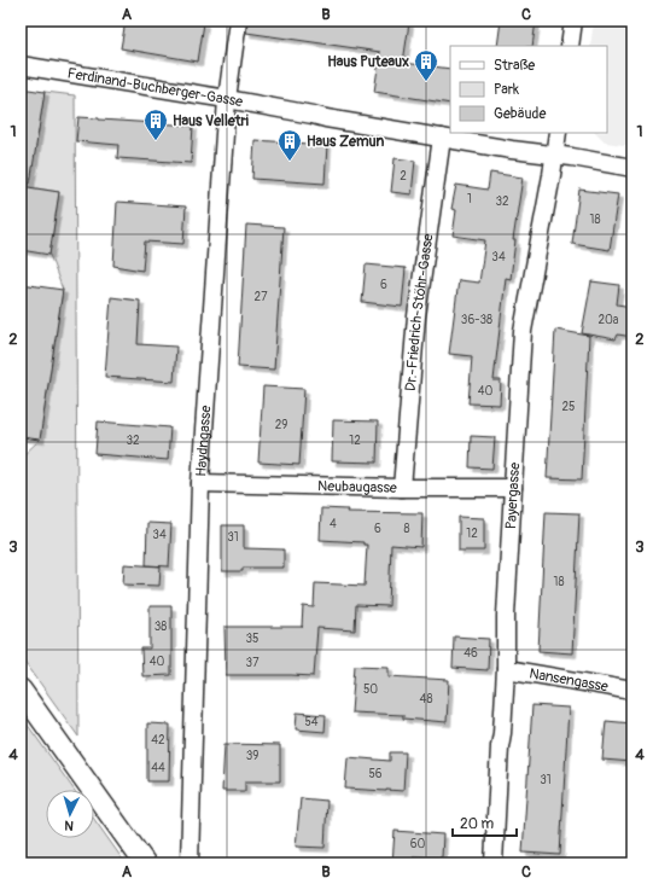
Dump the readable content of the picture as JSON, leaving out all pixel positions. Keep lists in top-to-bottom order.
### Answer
{
  "streets": {
    "street": [
      "Ferdinand-Buchberger-Gasse",
      "Dr.-Friedrich-Stöhr-Gasse",
      "Haydngasse",
      "Neubaugasse",
      "Payergasse",
      "Nansengasse"
    ]
  },
  "crossings": [
    ["Ferdinand-Buchberger-Gasse", "Dr.-Friedrich-Stöhr-Gasse"],
    ["Ferdinand-Buchberger-Gasse", "Haydngasse"],
    ["Ferdinand-Buchberger-Gasse", "Payergasse"],
    ["Dr.-Friedrich-Stöhr-Gasse", "Neubaugasse"],
    ["Haydngasse", "Neubaugasse"],
    ["Neubaugasse", "Payergasse"],
    ["Payergasse", "Nansengasse"]
  ],
  "places": {
    "building": ["Haus Puteaux", "Haus Velletri", "Haus Zemun"]
  },
  "house_numbers": [
    "2",
    "1",
    "32",
    "18",
    "34",
    "6",
    "27",
    "36-38",
    "20a",
    "40",
    "25",
    "29",
    "32",
    "12",
    "4",
    "6",
    "8",
    "12",
    "34",
    "31",
    "18",
    "38",
    "35",
    "46",
    "40",
    "37",
    "50",
    "48",
    "54",
    "42",
    "39",
    "44",
    "56",
    "31",
    "60"
  ],
  "legend": ["Straße", "Park", "Gebäude"],
  "scale_bar": "20 m",
  "north": "bottom",
  "grid": {
    "columns": ["A", "B", "C"],
    "rows": [
      "1",
      "2",
      "3",
      "4"
    ]
  }
}
